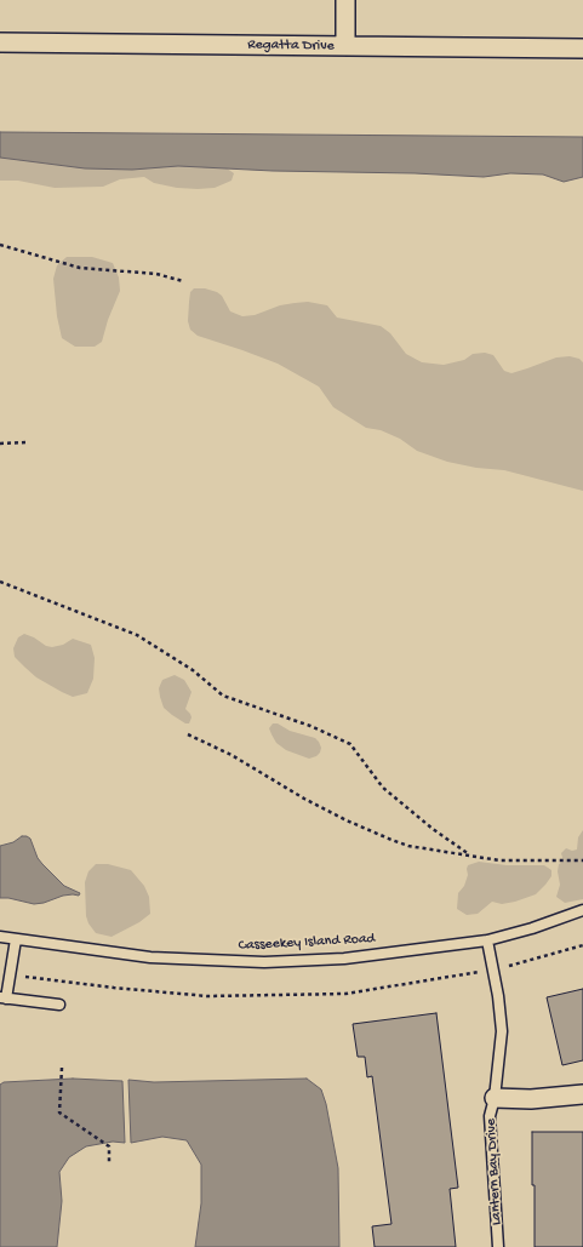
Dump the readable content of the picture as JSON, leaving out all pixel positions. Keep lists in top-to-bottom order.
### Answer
{
  "streets": {
    "street": ["Regatta Drive", "Lantern Bay Drive"],
    "lane": ["Casseekey Island Road"]
  },
  "crossings": [
    ["Casseekey Island Road", "Lantern Bay Drive"]
  ]
}
